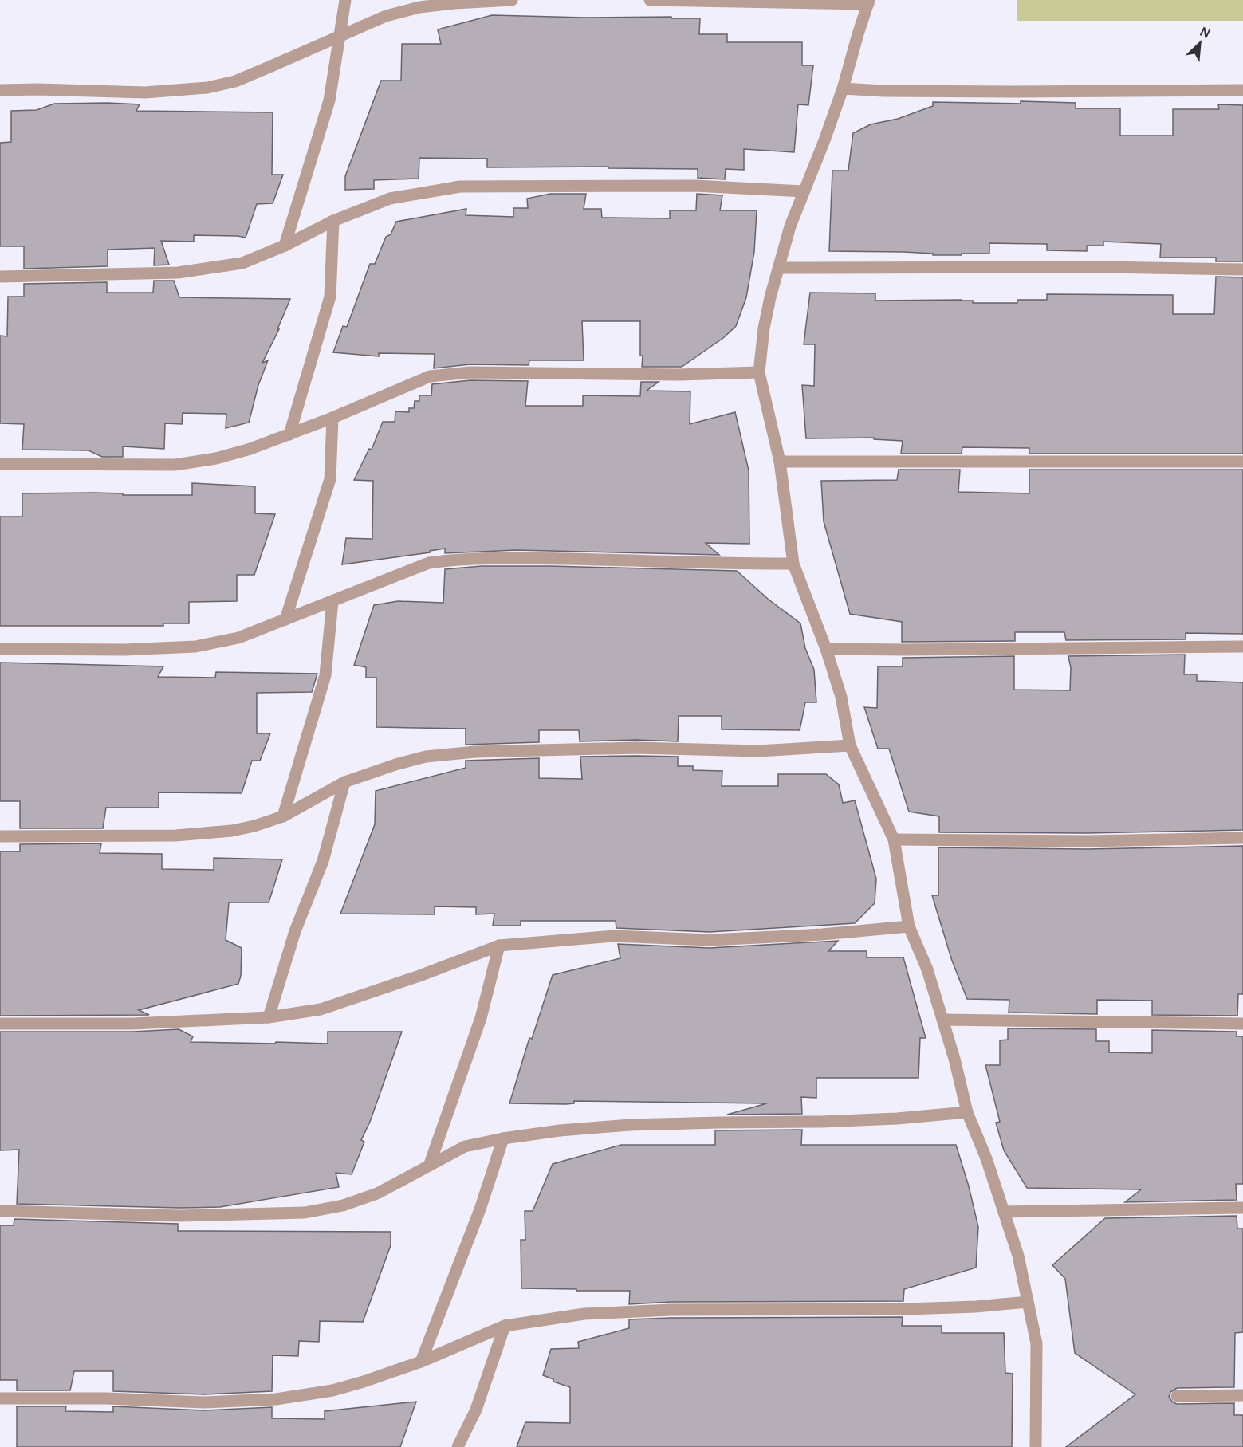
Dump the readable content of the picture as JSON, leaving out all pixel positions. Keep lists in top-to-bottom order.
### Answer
{
  "north": "top right"
}
